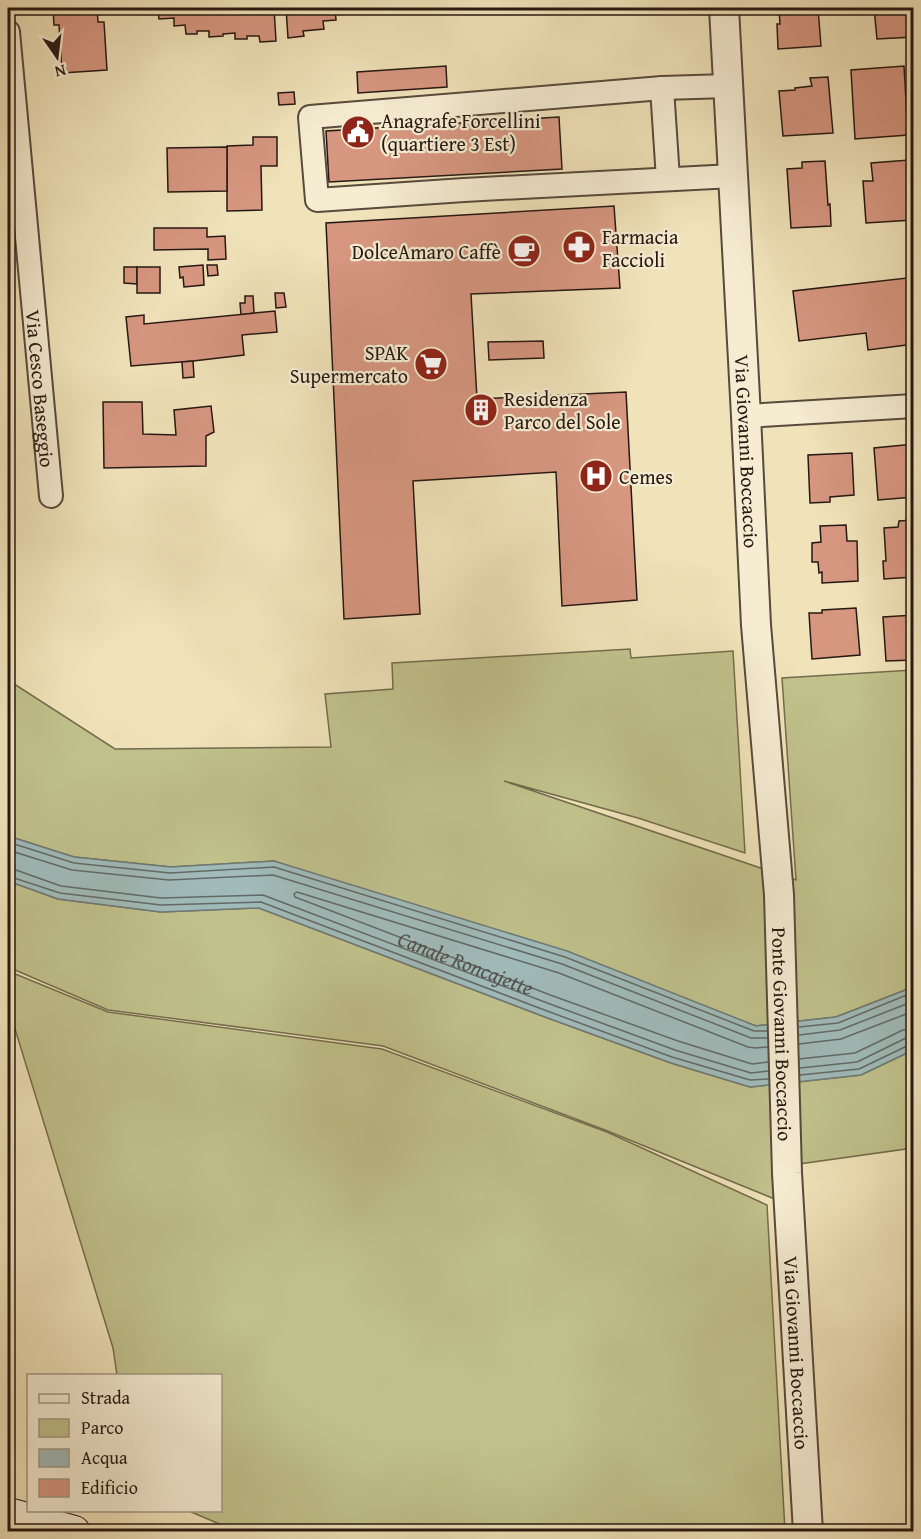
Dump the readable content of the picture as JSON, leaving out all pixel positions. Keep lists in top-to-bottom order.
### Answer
{
  "streets": {
    "street": ["Via Cesco Baseggio", "Via Giovanni Boccaccio", "Ponte Giovanni Boccaccio"]
  },
  "crossings": [
    ["Via Giovanni Boccaccio", "Ponte Giovanni Boccaccio"]
  ],
  "water": ["Canale Roncajette"],
  "places": {
    "public building": ["Anagrafe Forcellini (quartiere 3 Est)"],
    "pharmacy": ["Farmacia Faccioli"],
    "cafe": ["DolceAmaro Caffè"],
    "supermarket": ["SPAK Supermercato"],
    "building": ["Residenza Parco del Sole"],
    "hospital": ["Cemes"]
  },
  "legend": [
    "Strada",
    "Parco",
    "Acqua",
    "Edificio"
  ],
  "north": "bottom"
}
